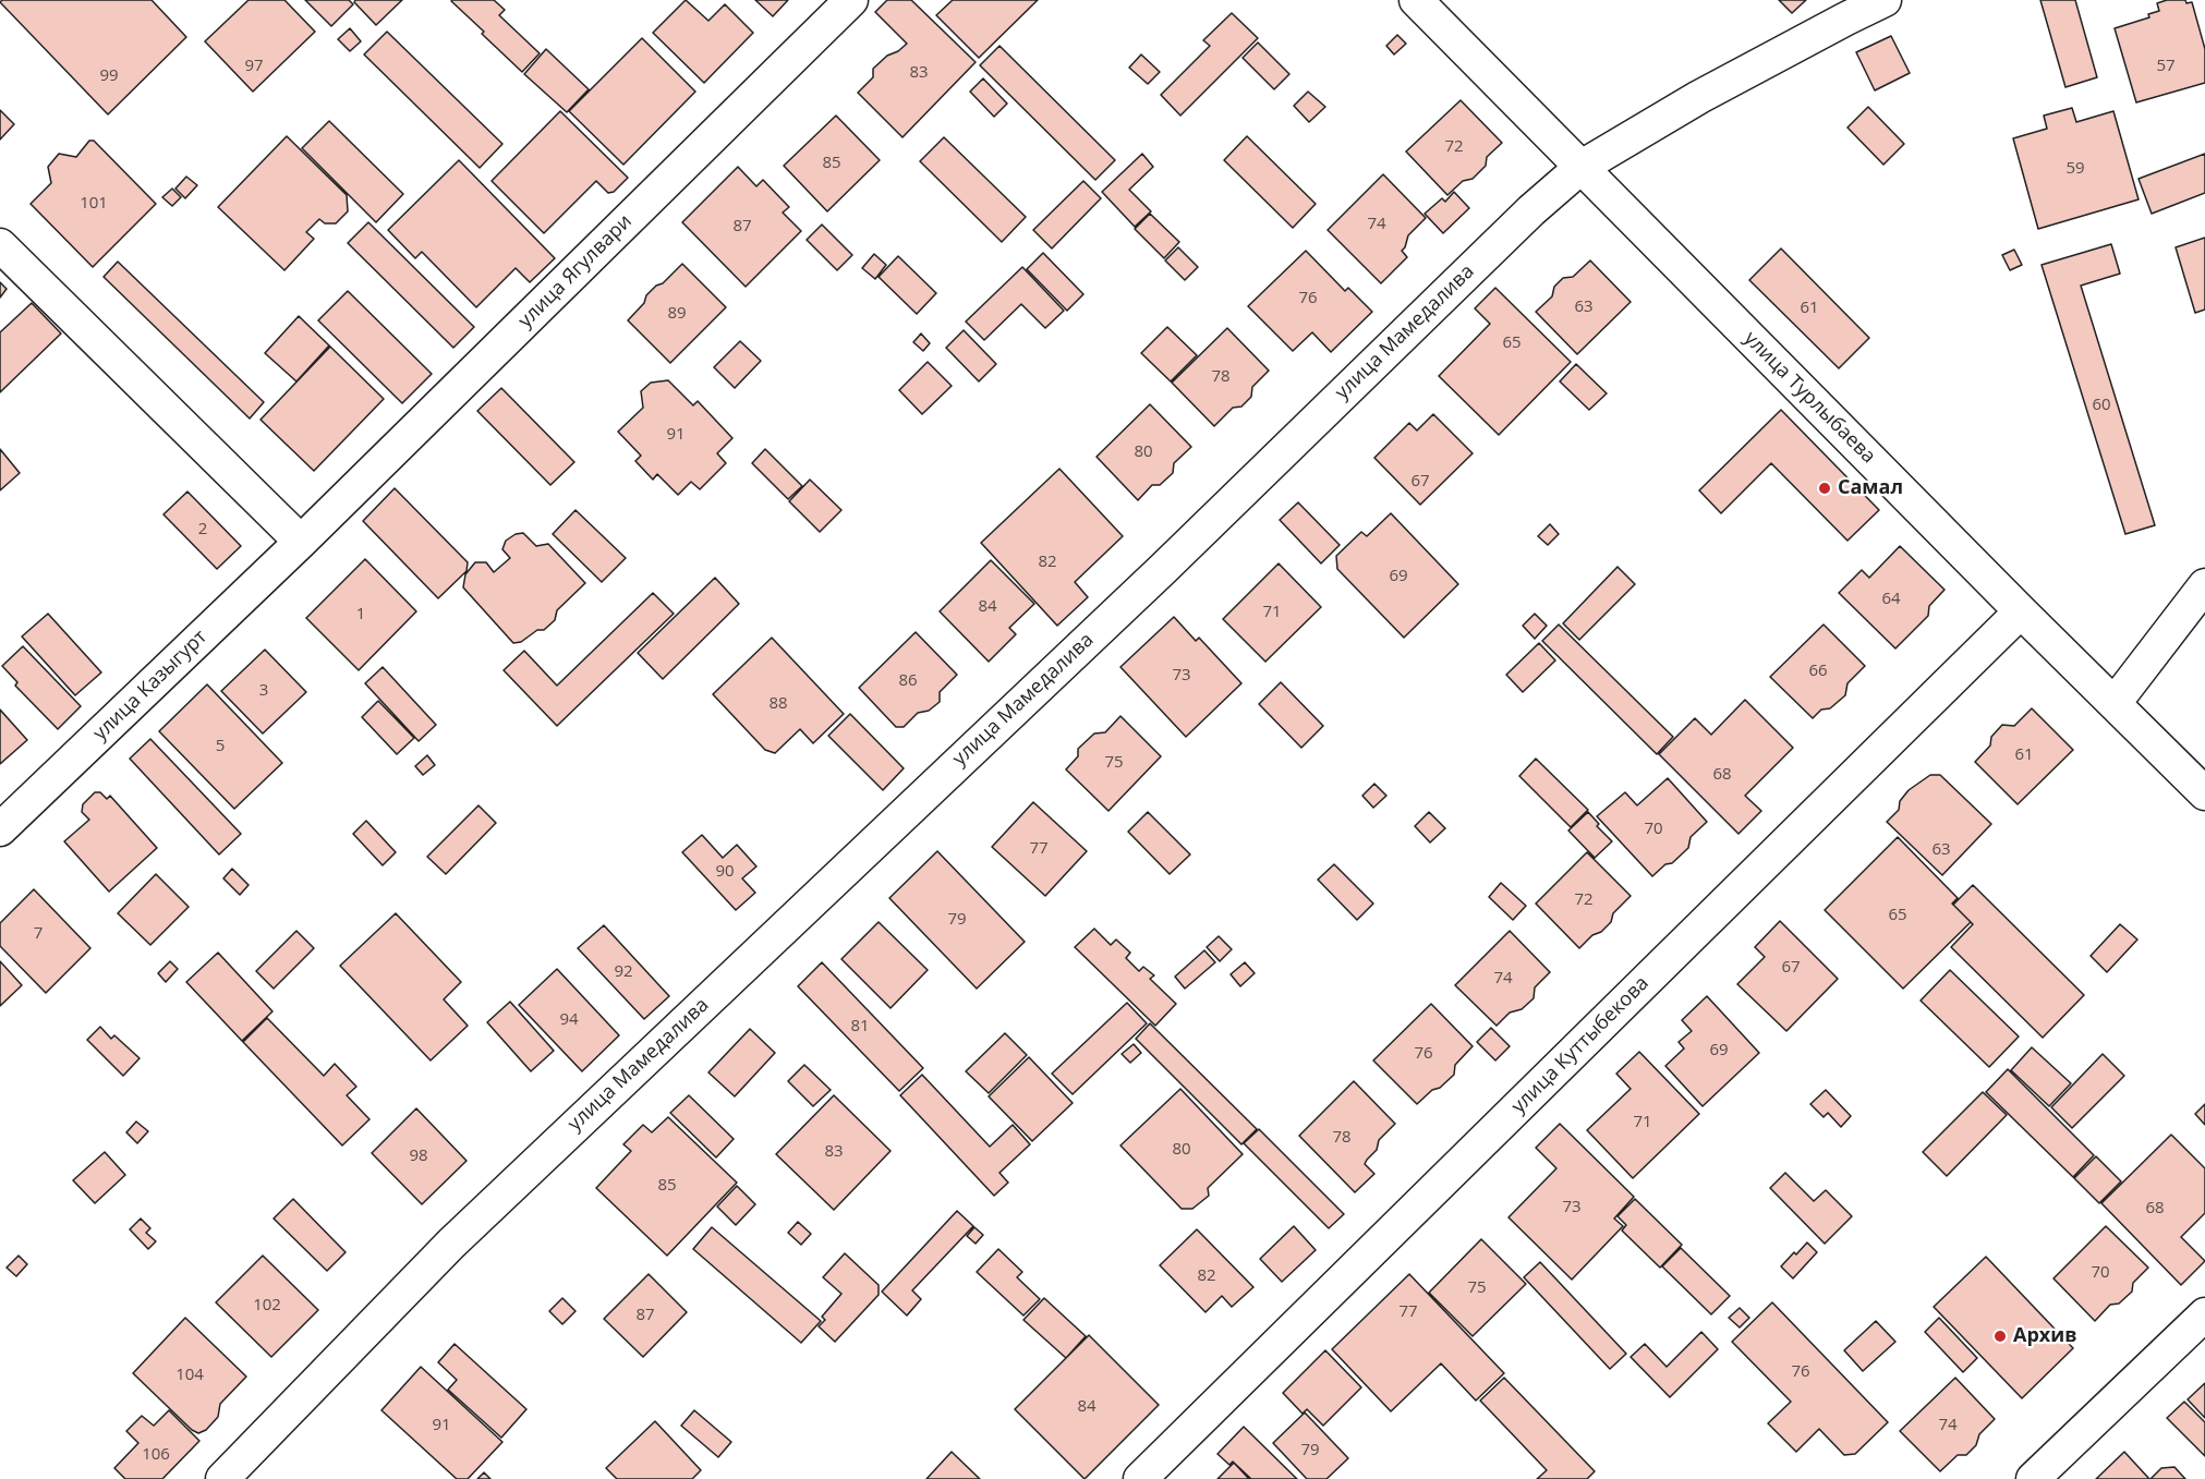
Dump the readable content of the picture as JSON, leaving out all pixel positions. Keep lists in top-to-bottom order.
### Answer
{
  "streets": {
    "street": [
      "улица Ягулвари",
      "улица Мамедалива",
      "улица Турлыбаева",
      "улица Казыгурт",
      "улица Куттыбекова"
    ]
  },
  "crossings": [
    ["улица Ягулвари", "улица Казыгурт"],
    ["улица Мамедалива", "улица Турлыбаева"],
    ["улица Турлыбаева", "улица Куттыбекова"]
  ],
  "places": ["Самал", "Архив"],
  "house_numbers": [
    "97",
    "57",
    "83",
    "99",
    "72",
    "85",
    "59",
    "101",
    "74",
    "87",
    "76",
    "63",
    "61",
    "89",
    "65",
    "78",
    "60",
    "91",
    "80",
    "67",
    "2",
    "82",
    "69",
    "64",
    "84",
    "71",
    "1",
    "66",
    "73",
    "86",
    "3",
    "88",
    "5",
    "61",
    "75",
    "68",
    "70",
    "77",
    "63",
    "90",
    "72",
    "65",
    "79",
    "7",
    "67",
    "92",
    "74",
    "94",
    "81",
    "69",
    "76",
    "71",
    "78",
    "80",
    "83",
    "98",
    "85",
    "73",
    "68",
    "70",
    "82",
    "75",
    "102",
    "77",
    "87",
    "76",
    "104",
    "84",
    "91",
    "74",
    "79",
    "106"
  ]
}
